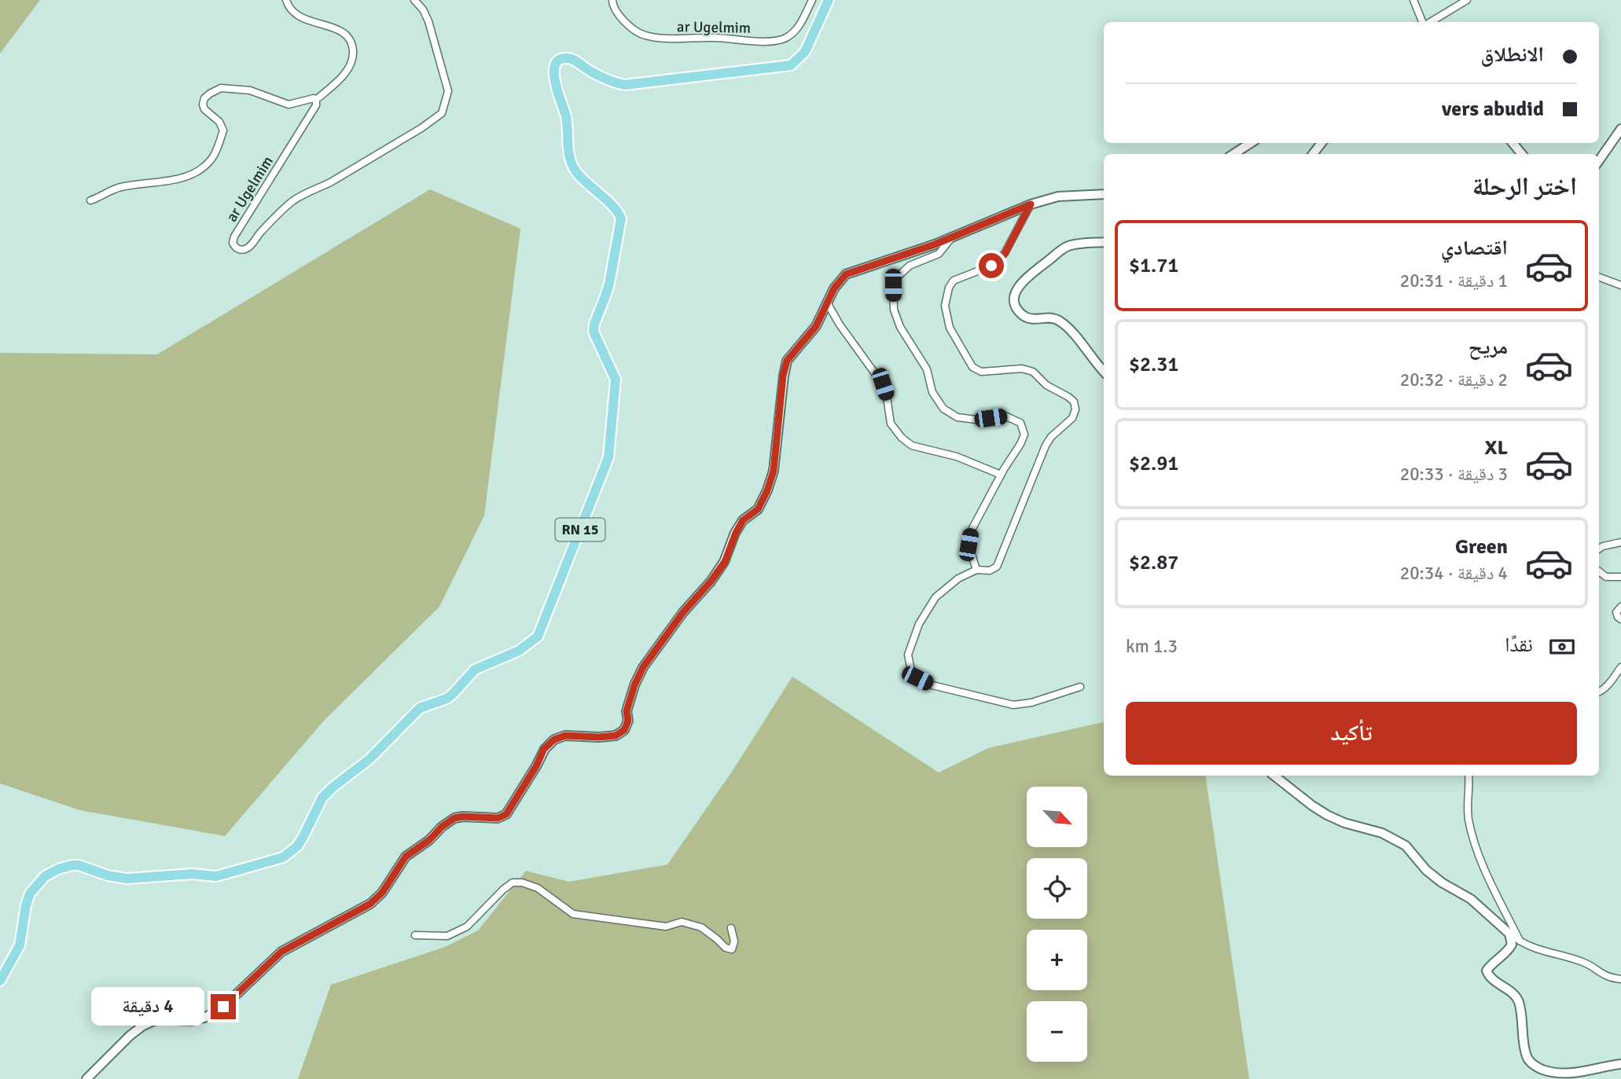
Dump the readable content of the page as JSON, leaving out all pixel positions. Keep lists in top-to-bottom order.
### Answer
{
  "streets": {
    "main road": ["RN 15"],
    "street": ["ar Ugelmim"]
  },
  "north": "bottom right",
  "page": {
    "banner": ["الانطلاق", "vers abudid"],
    "heading": "اختر الرحلة",
    "list": [
      {
        "name": "اقتصادي",
        "note": "1 دقيقة · 20:31",
        "value": "$1.71"
      },
      {
        "name": "مريح",
        "note": "2 دقيقة · 20:32",
        "value": "$2.31"
      },
      {
        "name": "XL",
        "note": "3 دقيقة · 20:33",
        "value": "$2.91"
      },
      {
        "name": "Green",
        "note": "4 دقيقة · 20:34",
        "value": "$2.87"
      }
    ],
    "pay": ["نقدًا", "1.3 km"],
    "buttons": "تأكيد",
    "map_buttons": ["+", "−"],
    "bubble": "4 دقيقة"
  }
}
